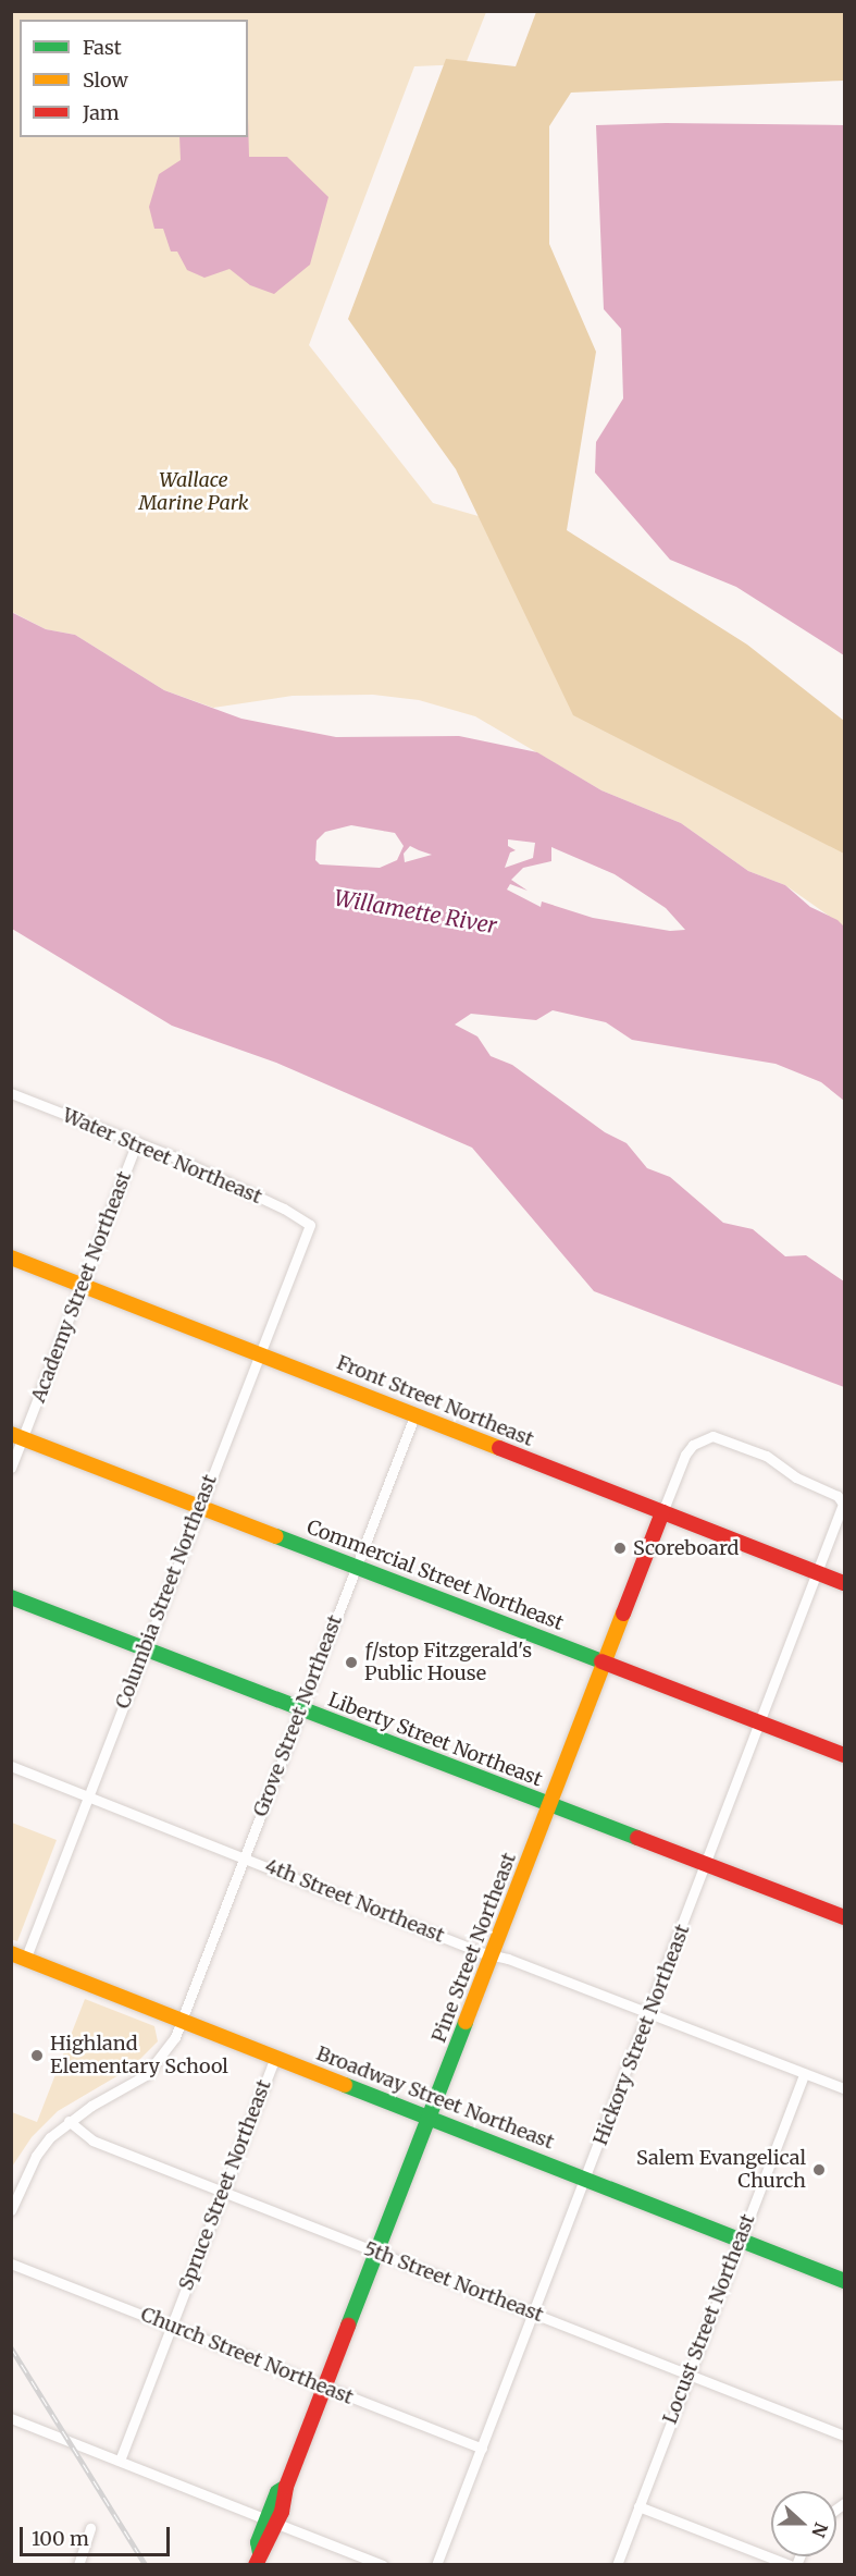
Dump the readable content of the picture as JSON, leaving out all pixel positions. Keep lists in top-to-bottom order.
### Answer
{
  "streets": {
    "main road": [
      "Front Street Northeast",
      "Commercial Street Northeast",
      "Liberty Street Northeast",
      "Pine Street Northeast",
      "Broadway Street Northeast"
    ],
    "street": [
      "Water Street Northeast",
      "Academy Street Northeast",
      "Columbia Street Northeast",
      "Grove Street Northeast",
      "4th Street Northeast",
      "Hickory Street Northeast",
      "Spruce Street Northeast",
      "5th Street Northeast",
      "Locust Street Northeast",
      "Church Street Northeast"
    ]
  },
  "crossings": [
    ["Water Street Northeast", "Academy Street Northeast"],
    ["Water Street Northeast", "Columbia Street Northeast"],
    ["Academy Street Northeast", "Front Street Northeast"],
    ["Academy Street Northeast", "Commercial Street Northeast"],
    ["Front Street Northeast", "Columbia Street Northeast"],
    ["Front Street Northeast", "Grove Street Northeast"],
    ["Front Street Northeast", "Pine Street Northeast"],
    ["Front Street Northeast", "Hickory Street Northeast"],
    ["Commercial Street Northeast", "Columbia Street Northeast"],
    ["Commercial Street Northeast", "Grove Street Northeast"],
    ["Commercial Street Northeast", "Pine Street Northeast"],
    ["Commercial Street Northeast", "Hickory Street Northeast"],
    ["Columbia Street Northeast", "Liberty Street Northeast"],
    ["Columbia Street Northeast", "4th Street Northeast"],
    ["Columbia Street Northeast", "Broadway Street Northeast"],
    ["Grove Street Northeast", "Liberty Street Northeast"],
    ["Grove Street Northeast", "4th Street Northeast"],
    ["Grove Street Northeast", "Broadway Street Northeast"],
    ["Grove Street Northeast", "5th Street Northeast"],
    ["Liberty Street Northeast", "Pine Street Northeast"],
    ["Liberty Street Northeast", "Hickory Street Northeast"],
    ["4th Street Northeast", "Pine Street Northeast"],
    ["4th Street Northeast", "Hickory Street Northeast"],
    ["4th Street Northeast", "Locust Street Northeast"],
    ["Pine Street Northeast", "Hickory Street Northeast"],
    ["Pine Street Northeast", "Broadway Street Northeast"],
    ["Pine Street Northeast", "5th Street Northeast"],
    ["Pine Street Northeast", "Church Street Northeast"],
    ["Hickory Street Northeast", "Broadway Street Northeast"],
    ["Hickory Street Northeast", "5th Street Northeast"],
    ["Hickory Street Northeast", "Church Street Northeast"],
    ["Broadway Street Northeast", "Spruce Street Northeast"],
    ["Broadway Street Northeast", "Locust Street Northeast"],
    ["Spruce Street Northeast", "5th Street Northeast"],
    ["Spruce Street Northeast", "Church Street Northeast"],
    ["5th Street Northeast", "Locust Street Northeast"]
  ],
  "water": ["Willamette River"],
  "parks": ["Wallace Marine Park"],
  "places": [
    "Scoreboard",
    "ƒ/stop Fitzgerald's Public House",
    "Highland Elementary School",
    "Salem Evangelical Church"
  ],
  "legend": ["Fast", "Slow", "Jam"],
  "scale_bar": "100 m",
  "north": "right"
}
